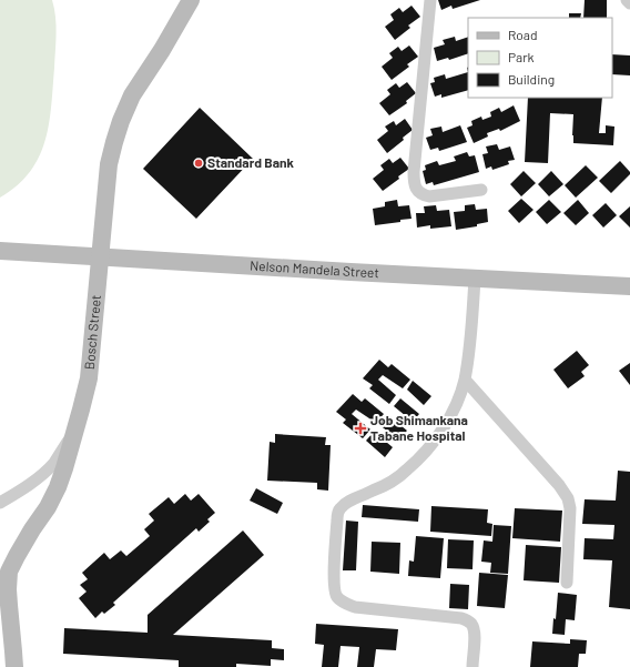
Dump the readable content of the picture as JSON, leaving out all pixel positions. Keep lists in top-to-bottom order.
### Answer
{
  "streets": {
    "street": ["Nelson Mandela Street", "Bosch Street"]
  },
  "crossings": [
    ["Nelson Mandela Street", "Bosch Street"]
  ],
  "places": {
    "other": ["Standard Bank"],
    "health": ["Job Shimankana Tabane Hospital"]
  },
  "legend": ["Road", "Park", "Building"]
}
